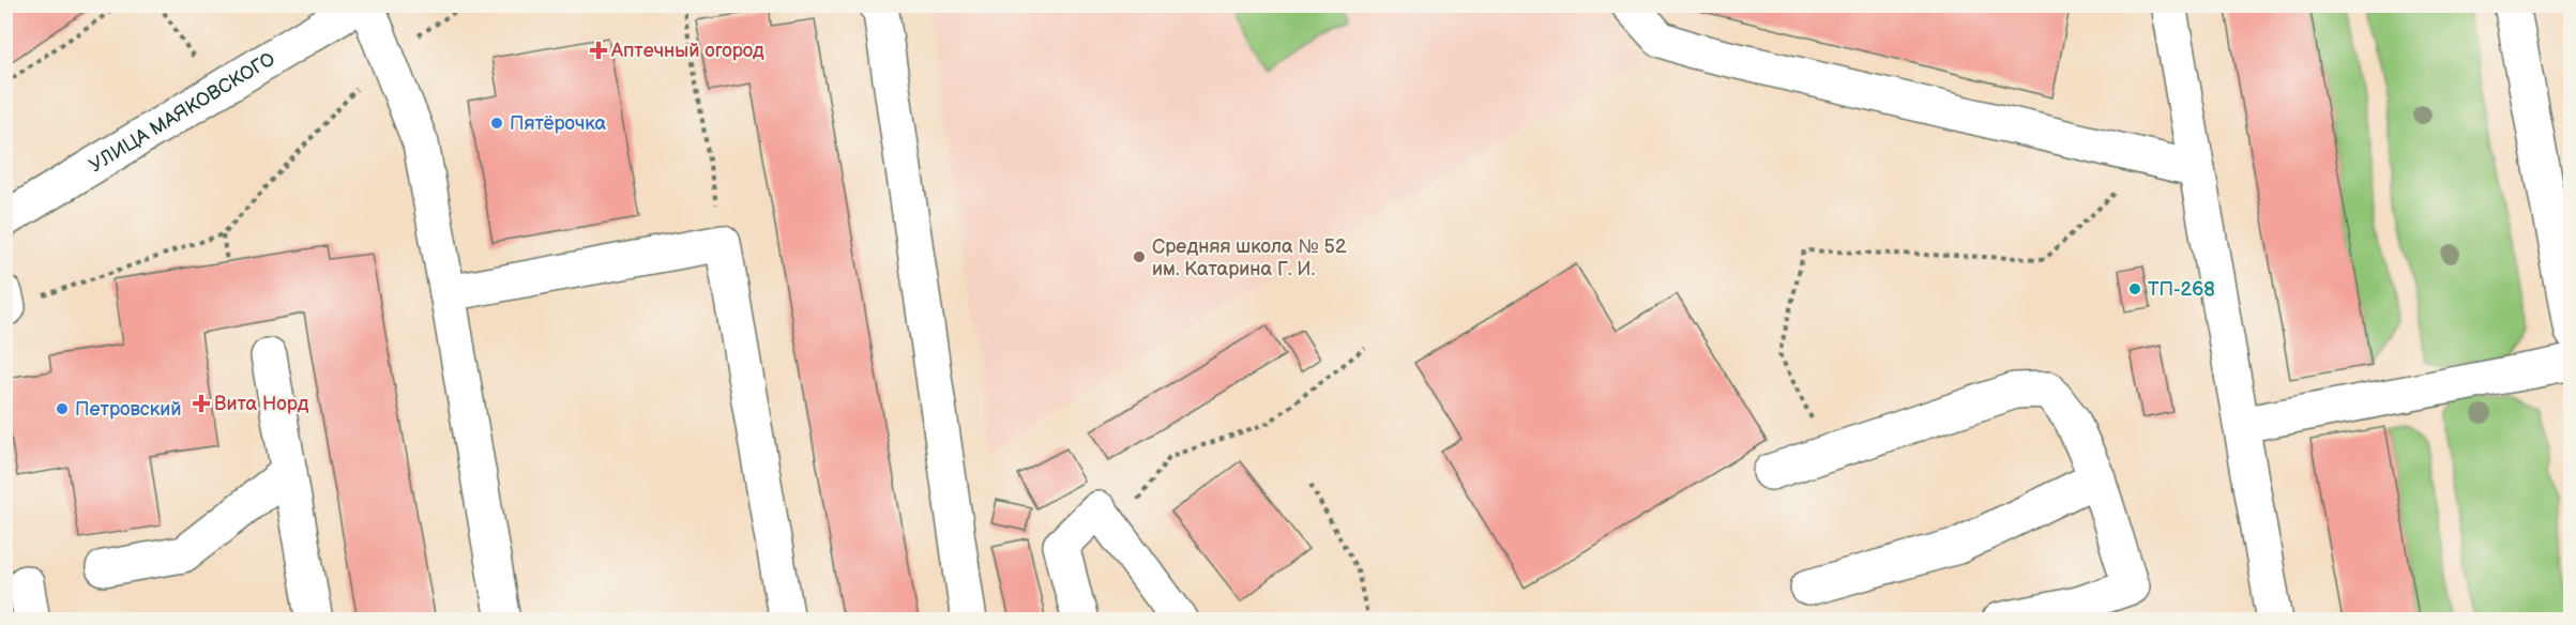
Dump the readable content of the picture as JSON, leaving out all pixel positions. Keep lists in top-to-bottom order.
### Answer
{
  "streets": {
    "street": ["УЛИЦА МАЯКОВСКОГО"]
  },
  "places": {
    "health": ["Аптечный огород", "Вита Норд"],
    "other": [
      "Пятёрочка",
      "Средняя школа № 52 им. Катарина Г. И.",
      "ТП-268",
      "Петровский"
    ]
  }
}
